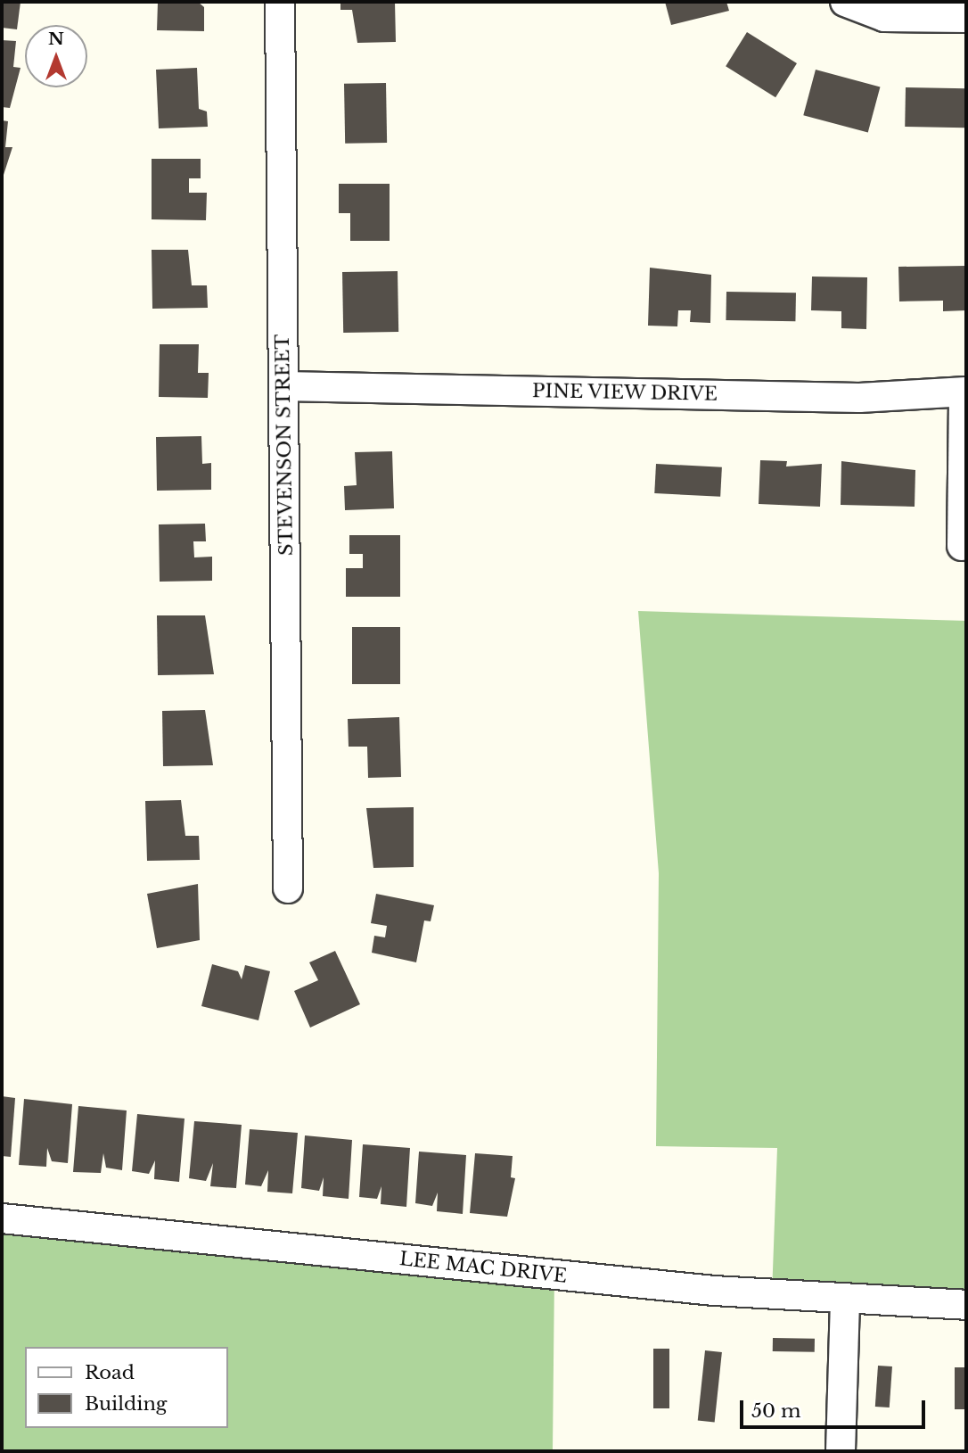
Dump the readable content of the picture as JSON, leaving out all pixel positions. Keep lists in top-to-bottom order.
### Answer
{
  "streets": {
    "street": ["PINE VIEW DRIVE", "STEVENSON STREET", "LEE MAC DRIVE"]
  },
  "crossings": [
    ["PINE VIEW DRIVE", "STEVENSON STREET"]
  ],
  "legend": ["Road", "Building"],
  "scale_bar": "50 m",
  "north": "top"
}
